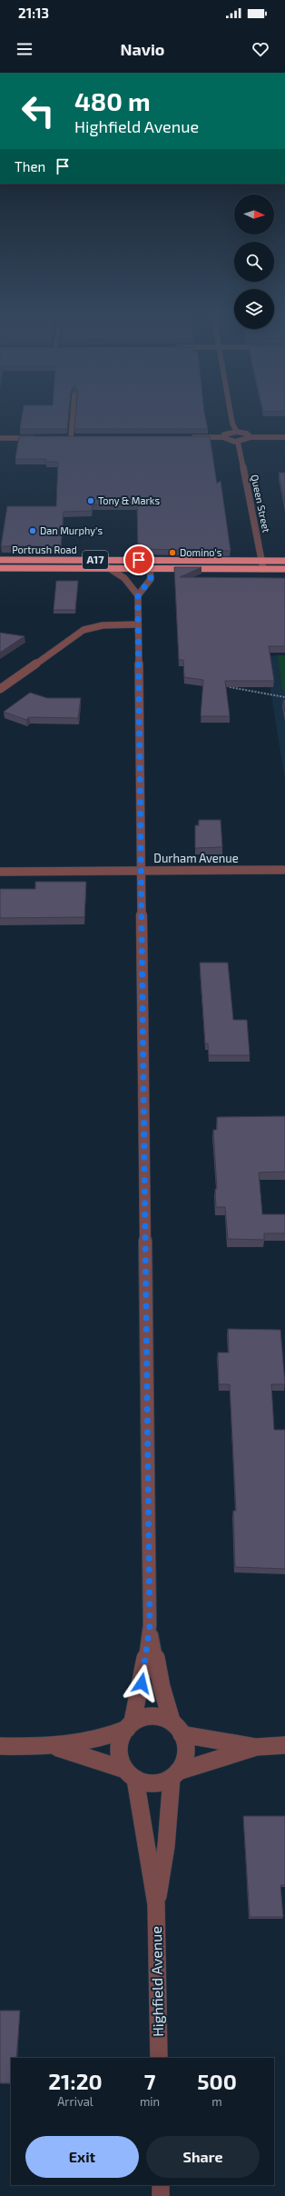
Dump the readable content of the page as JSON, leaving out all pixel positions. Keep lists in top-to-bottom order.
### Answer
{
  "streets": {
    "highway": ["Portrush Road", "A17"],
    "street": ["Queen Street", "Durham Avenue", "Highfield Avenue"]
  },
  "crossings": [
    ["Queen Street", "Portrush Road"]
  ],
  "places": ["Tony & Marks", "Dan Murphy's", "Domino's"],
  "north": "right",
  "page": {
    "status": "21:13",
    "header": "Navio",
    "turn": ["480 m", "Highfield Avenue"],
    "then": "Then",
    "eta": [
      "21:20",
      "Arrival",
      "7",
      "min",
      "500",
      "m"
    ],
    "buttons": ["Exit", "Share"]
  }
}
